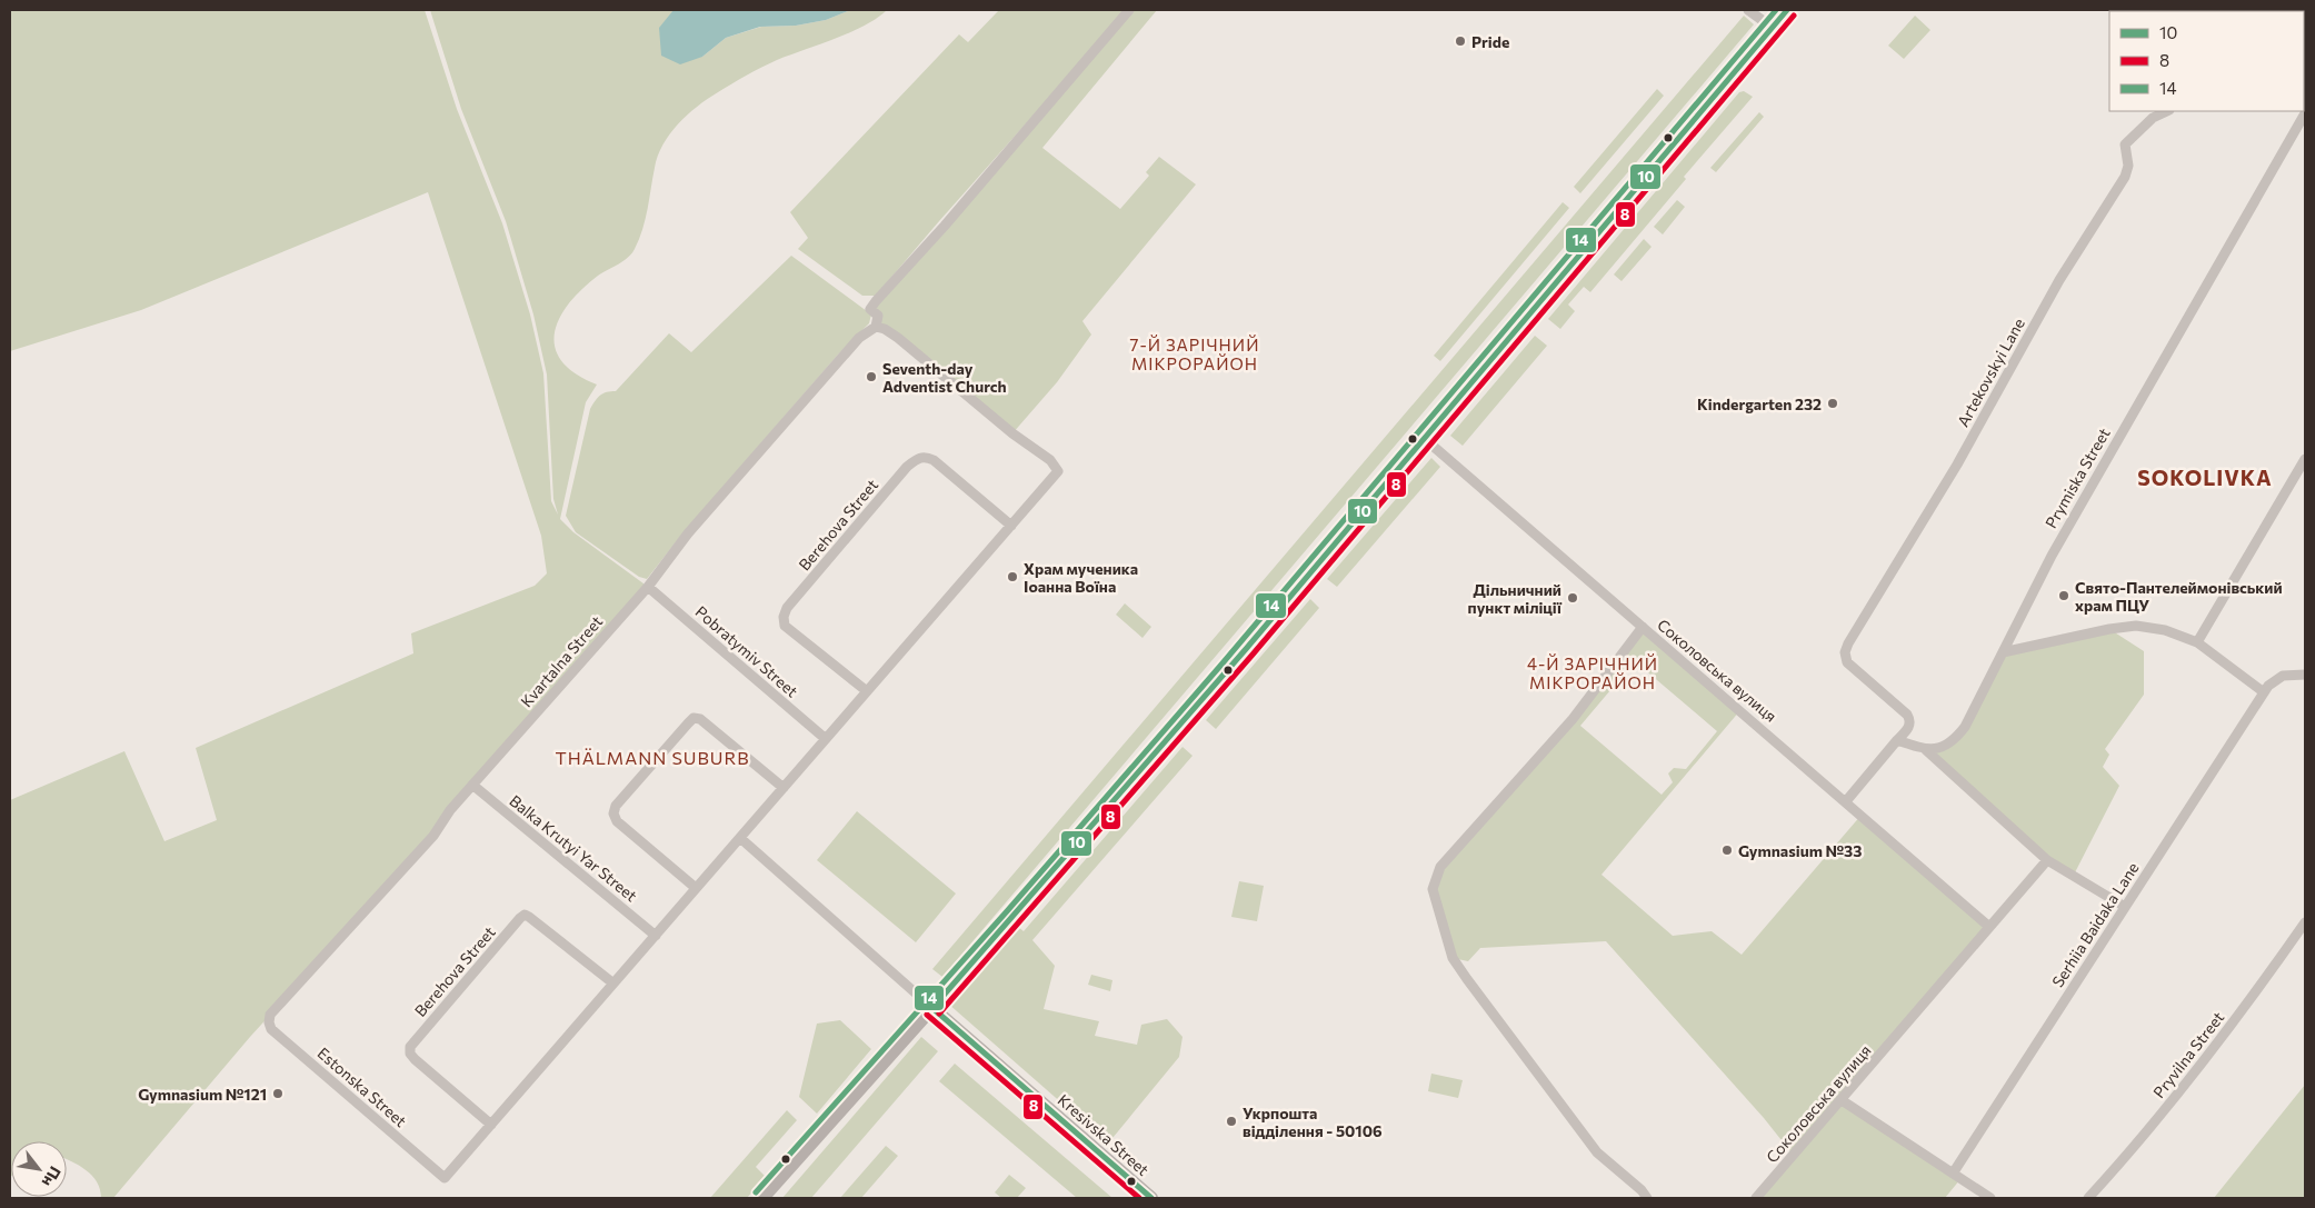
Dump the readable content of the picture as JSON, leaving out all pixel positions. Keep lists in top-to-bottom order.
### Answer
{
  "streets": {
    "main road": ["Kresivska Street"],
    "street": [
      "Artekovskyi Lane",
      "Prymiska Street",
      "Berehova Street",
      "Pobratymiv Street",
      "Kvartalna Street",
      "Соколовська вулиця",
      "Balka Krutyi Yar Street",
      "Serhiia Baidaka Lane",
      "Pryvilna Street",
      "Estonska Street"
    ]
  },
  "crossings": [
    ["Berehova Street", "Estonska Street"],
    ["Pobratymiv Street", "Kvartalna Street"],
    ["Kvartalna Street", "Balka Krutyi Yar Street"],
    ["Kvartalna Street", "Estonska Street"]
  ],
  "districts": [
    "7-Й ЗАРІЧНИЙ МІКРОРАЙОН",
    "SOKOLIVKA",
    "4-Й ЗАРІЧНИЙ МІКРОРАЙОН",
    "THÄLMANN SUBURB"
  ],
  "places": [
    "Pride",
    "Seventh-day Adventist Church",
    "Kindergarten 232",
    "Храм мученика Іоанна Воїна",
    "Свято-Пантелеймонівський храм ПЦУ",
    "Дільничний пункт міліції",
    "Gymnasium №33",
    "Gymnasium №121",
    "Укрпошта відділення - 50106"
  ],
  "lines": ["transit line 10", "transit line 14", "transit line 8"],
  "legend": ["10", "8", "14"],
  "north": "bottom right"
}
